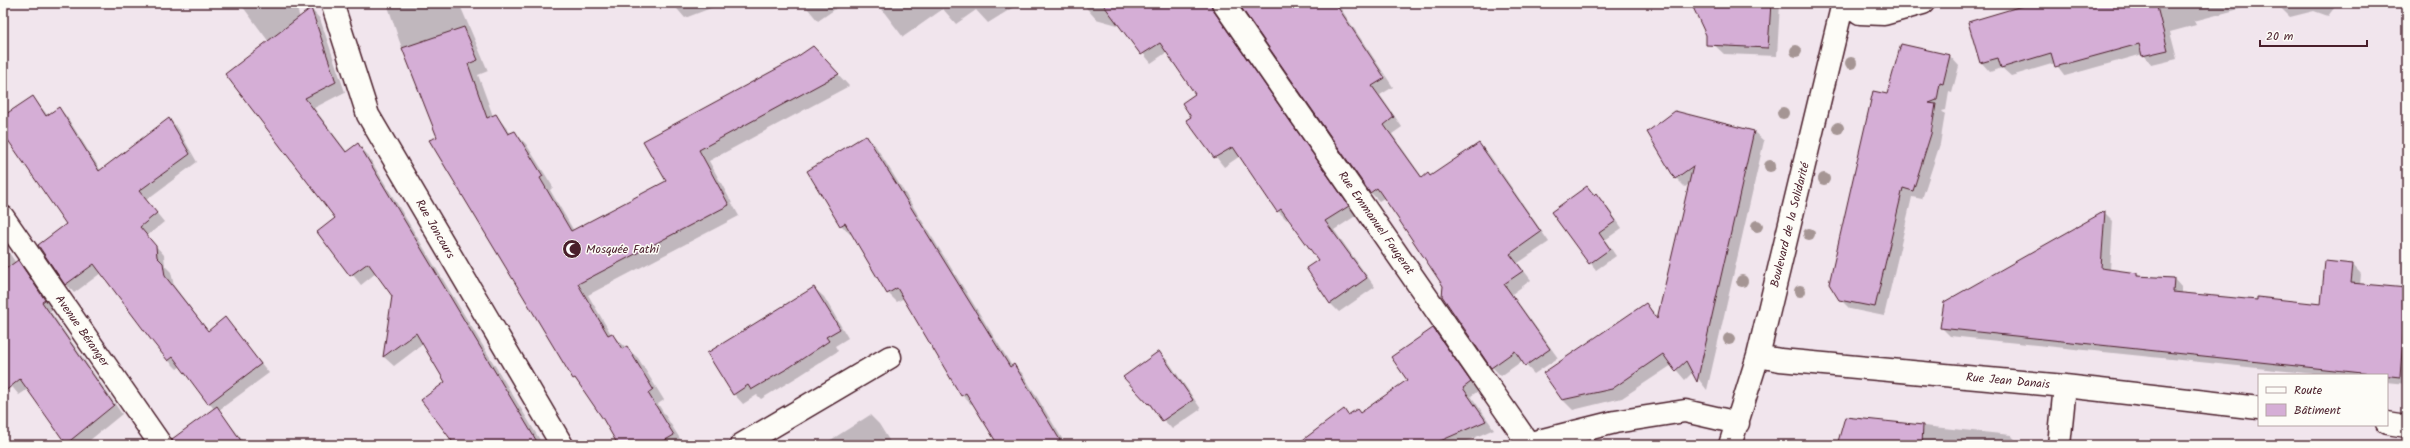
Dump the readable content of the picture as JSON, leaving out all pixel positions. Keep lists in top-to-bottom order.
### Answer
{
  "streets": {
    "street": [
      "Rue Emmanuel Fougerat",
      "Boulevard de la Solidarité",
      "Rue Joncours",
      "Avenue Béranger",
      "Rue Jean Danais"
    ]
  },
  "crossings": [
    ["Boulevard de la Solidarité", "Rue Jean Danais"]
  ],
  "places": {
    "mosque": ["Mosquée Fathi"]
  },
  "legend": ["Route", "Bâtiment"],
  "scale_bar": "20 m"
}
